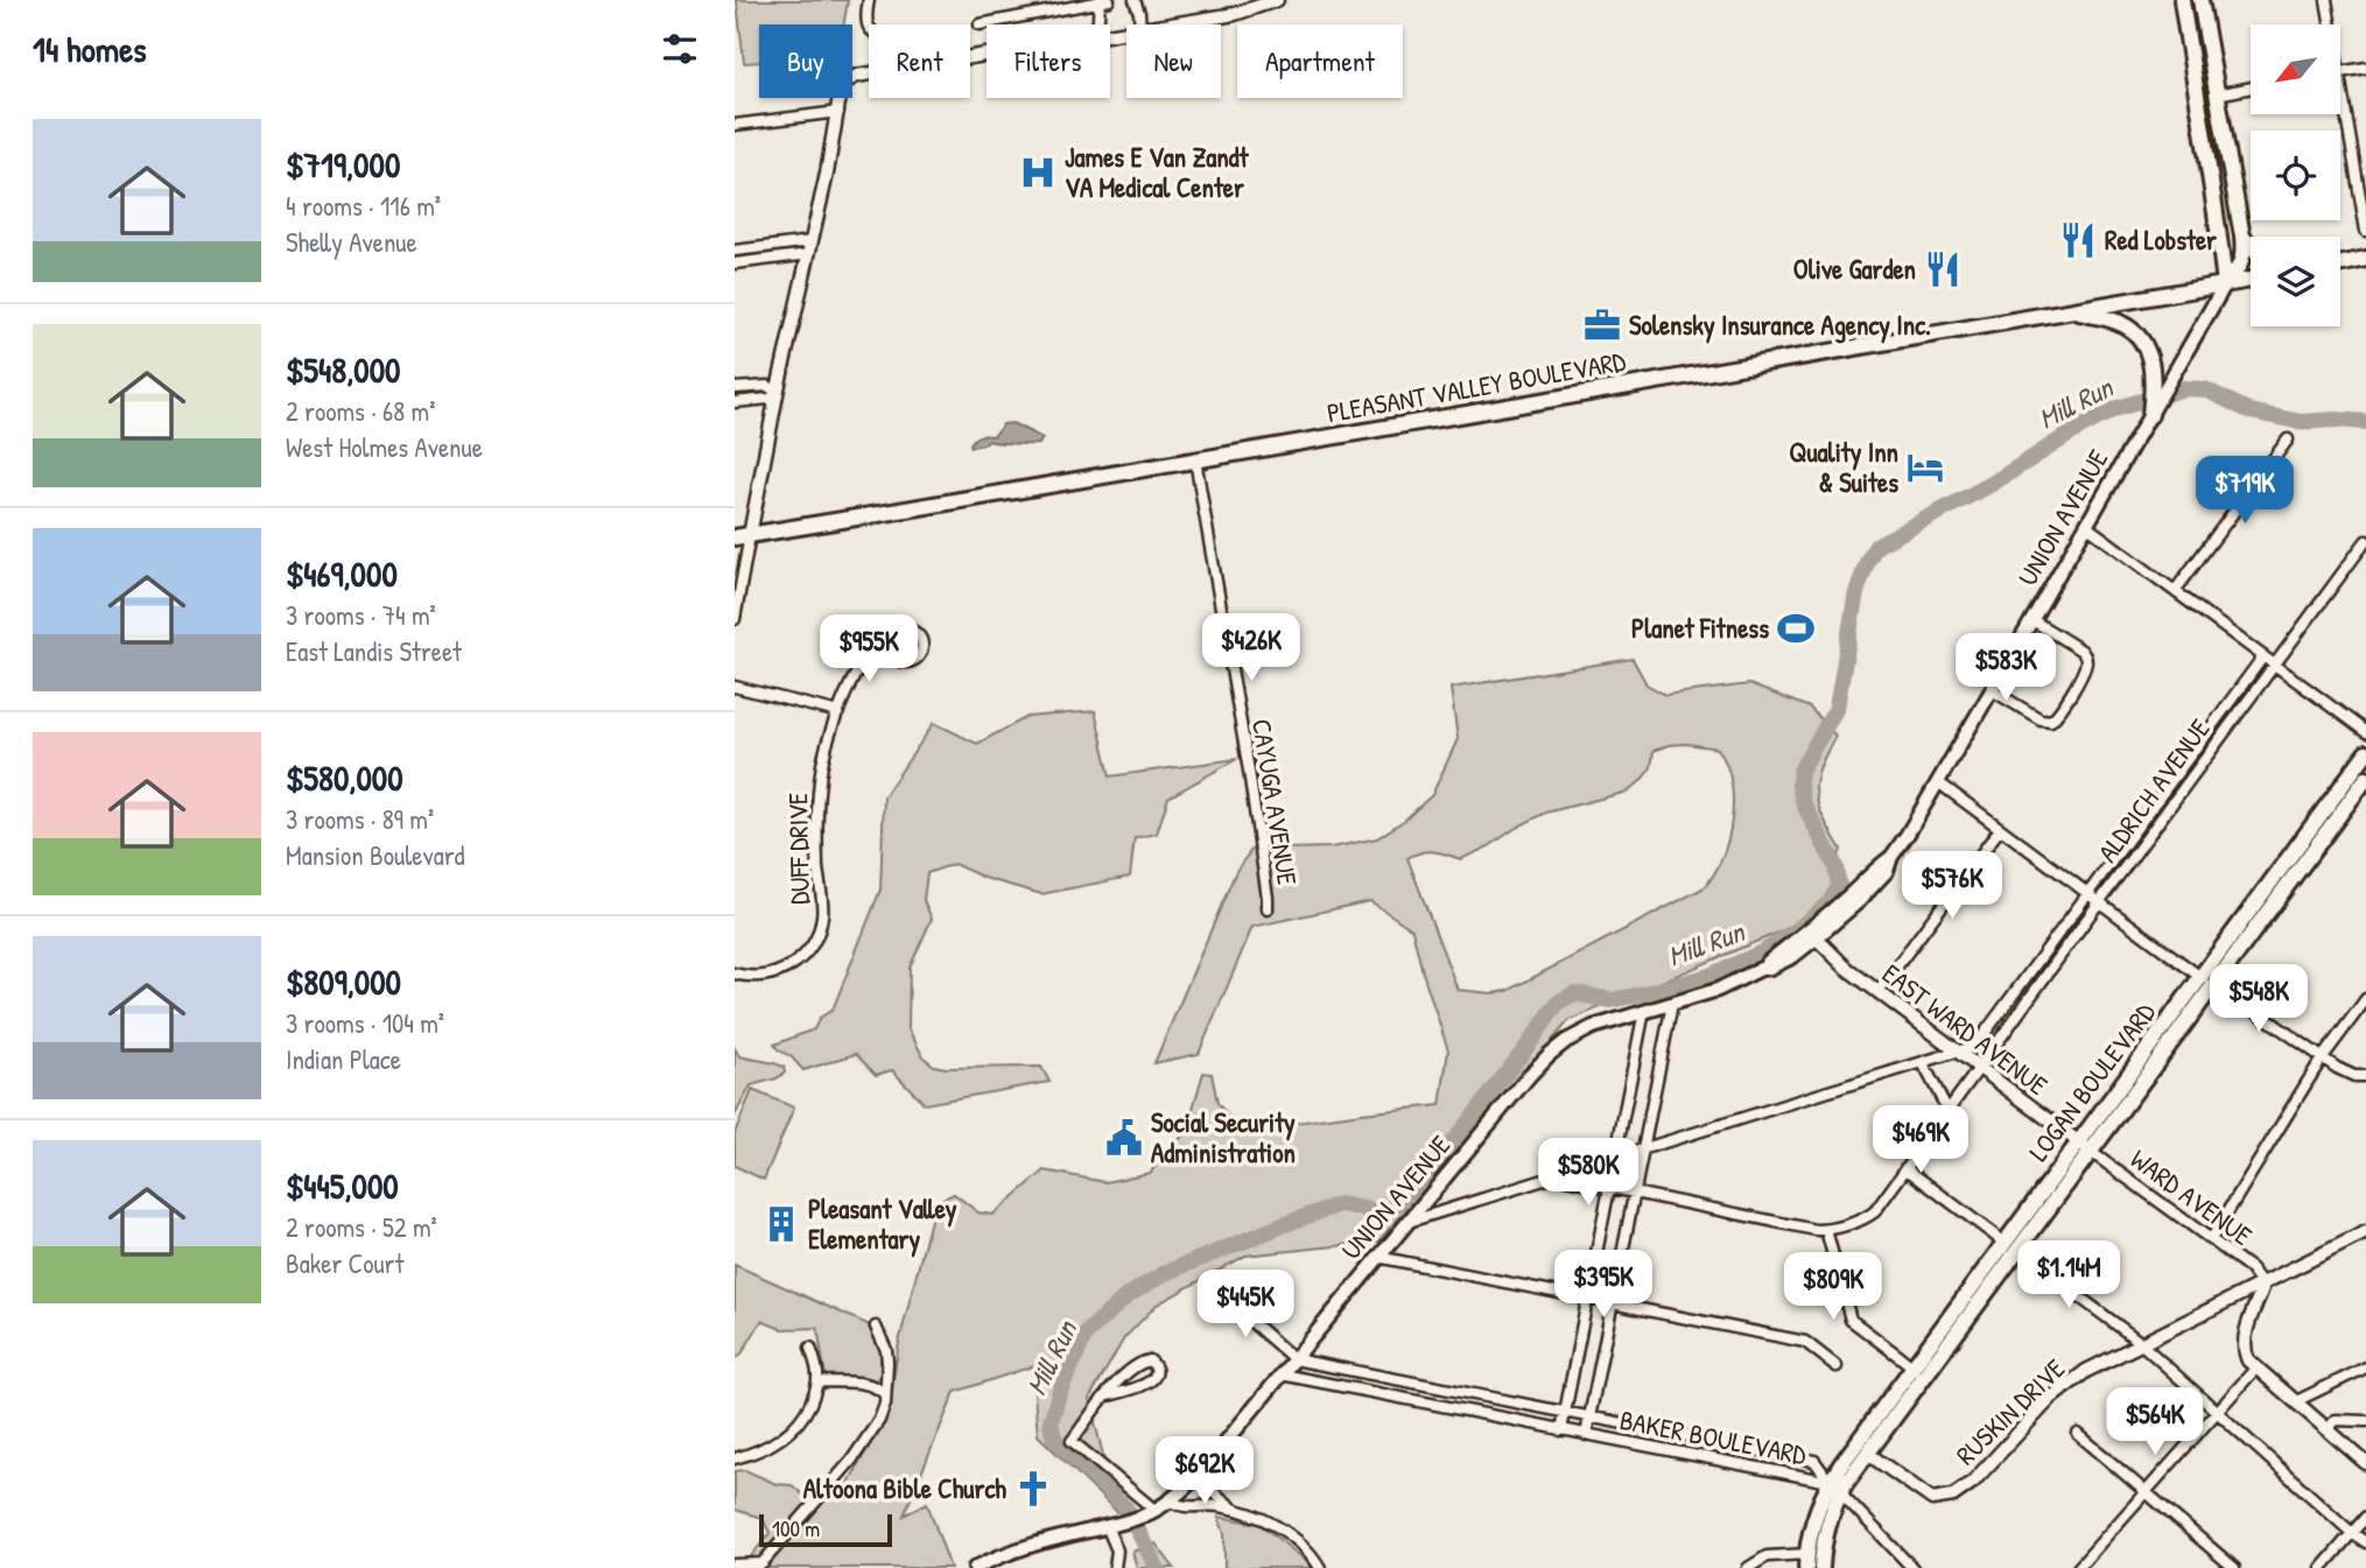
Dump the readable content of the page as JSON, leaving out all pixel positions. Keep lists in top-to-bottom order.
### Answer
{
  "streets": {
    "main road": ["PLEASANT VALLEY BOULEVARD", "UNION AVENUE", "LOGAN BOULEVARD"],
    "street": [
      "ALDRICH AVENUE",
      "CAYUGA AVENUE",
      "DUFF DRIVE",
      "EAST WARD AVENUE",
      "WARD AVENUE",
      "RUSKIN DRIVE",
      "BAKER BOULEVARD"
    ]
  },
  "crossings": [
    ["PLEASANT VALLEY BOULEVARD", "UNION AVENUE"],
    ["PLEASANT VALLEY BOULEVARD", "CAYUGA AVENUE"],
    ["UNION AVENUE", "EAST WARD AVENUE"],
    ["UNION AVENUE", "BAKER BOULEVARD"],
    ["ALDRICH AVENUE", "EAST WARD AVENUE"],
    ["EAST WARD AVENUE", "LOGAN BOULEVARD"],
    ["EAST WARD AVENUE", "WARD AVENUE"],
    ["LOGAN BOULEVARD", "WARD AVENUE"],
    ["LOGAN BOULEVARD", "RUSKIN DRIVE"],
    ["LOGAN BOULEVARD", "BAKER BOULEVARD"],
    ["WARD AVENUE", "RUSKIN DRIVE"]
  ],
  "water": ["Mill Run"],
  "places": {
    "hospital": ["James E Van Zandt VA Medical Center"],
    "restaurant": ["Red Lobster", "Olive Garden"],
    "office": ["Solensky Insurance Agency Inc."],
    "hotel": ["Quality Inn & Suites"],
    "sports": ["Planet Fitness"],
    "public building": ["Social Security Administration"],
    "building": ["Pleasant Valley Elementary"],
    "church": ["Altoona Bible Church"]
  },
  "scale_bar": "100 m",
  "north": "bottom left",
  "page": {
    "heading": "14 homes",
    "chip": [
      "Buy",
      "Rent",
      "Filters",
      "New",
      "Apartment"
    ],
    "list": [
      {
        "name": "$719,000",
        "note": "4 rooms · 116 m² · Shelly Avenue"
      },
      {
        "name": "$548,000",
        "note": "2 rooms · 68 m² · West Holmes Avenue"
      },
      {
        "name": "$469,000",
        "note": "3 rooms · 74 m² · East Landis Street"
      },
      {
        "name": "$580,000",
        "note": "3 rooms · 89 m² · Mansion Boulevard"
      },
      {
        "name": "$809,000",
        "note": "3 rooms · 104 m² · Indian Place"
      },
      {
        "name": "$445,000",
        "note": "2 rooms · 52 m² · Baker Court"
      }
    ],
    "price": [
      "$719K",
      "$426K",
      "$955K",
      "$583K",
      "$576K",
      "$548K",
      "$469K",
      "$580K",
      "$1.14M",
      "$395K",
      "$809K",
      "$445K",
      "$564K",
      "$692K"
    ],
    "scale": "100 m"
  }
}
